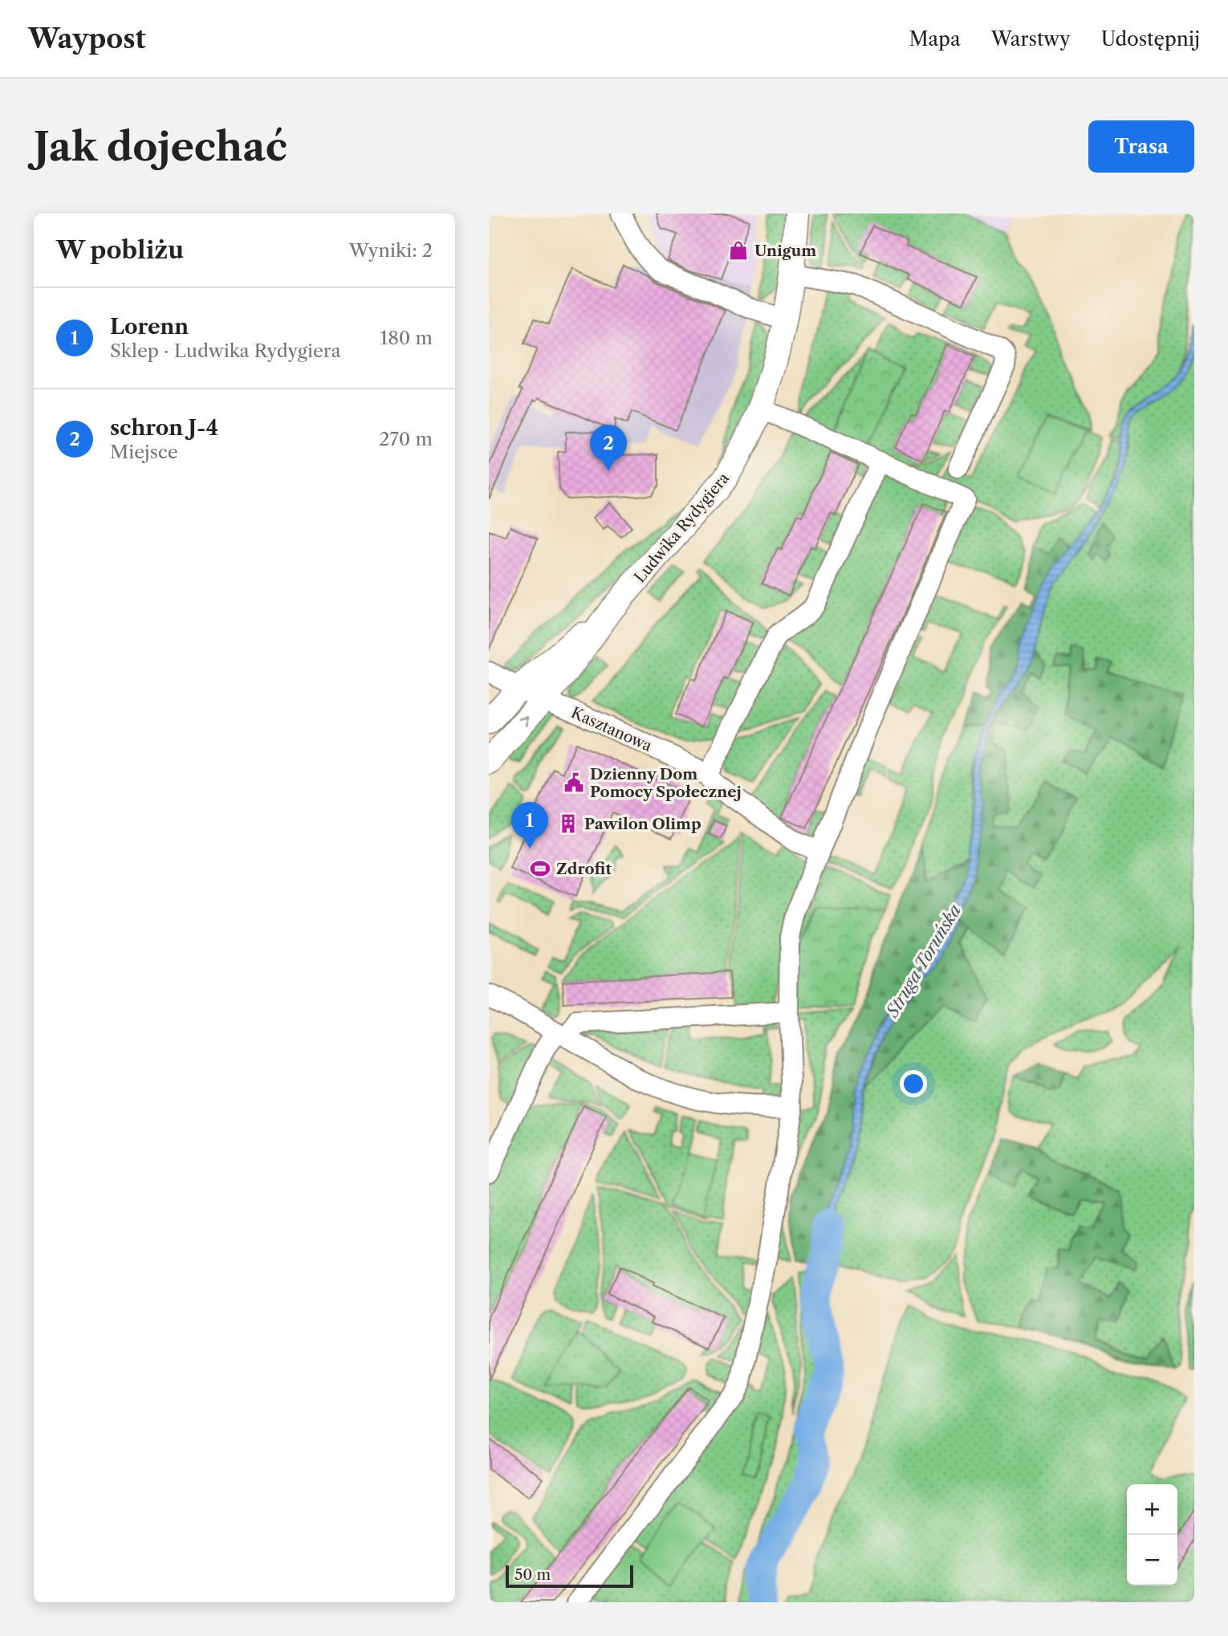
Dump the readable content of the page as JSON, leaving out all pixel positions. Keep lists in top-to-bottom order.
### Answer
{
  "streets": {
    "street": ["Ludwika Rydygiera", "Kasztanowa"]
  },
  "crossings": [
    ["Ludwika Rydygiera", "Kasztanowa"]
  ],
  "water": ["Struga Toruńska"],
  "places": {
    "shop": ["Unigum"],
    "public building": ["Dzienny Dom Pomocy Społecznej"],
    "building": ["Pawilon Olimp"],
    "sports": ["Zdrofit"]
  },
  "scale_bar": "50 m",
  "page": {
    "header": "Waypost",
    "nav": ["Mapa", "Warstwy", "Udostępnij"],
    "buttons": "Trasa",
    "title": "Jak dojechać",
    "heading": ["W pobliżu", "Wyniki: 2"],
    "list": [
      {
        "mark": "1",
        "name": "Lorenn",
        "note": "Sklep · Ludwika Rydygiera",
        "value": "180 m"
      },
      {
        "mark": "2",
        "name": "schron J-4",
        "note": "Miejsce",
        "value": "270 m"
      }
    ],
    "pins": ["2", "1"],
    "map_buttons": ["+", "−"],
    "scale": "50 m"
  }
}
